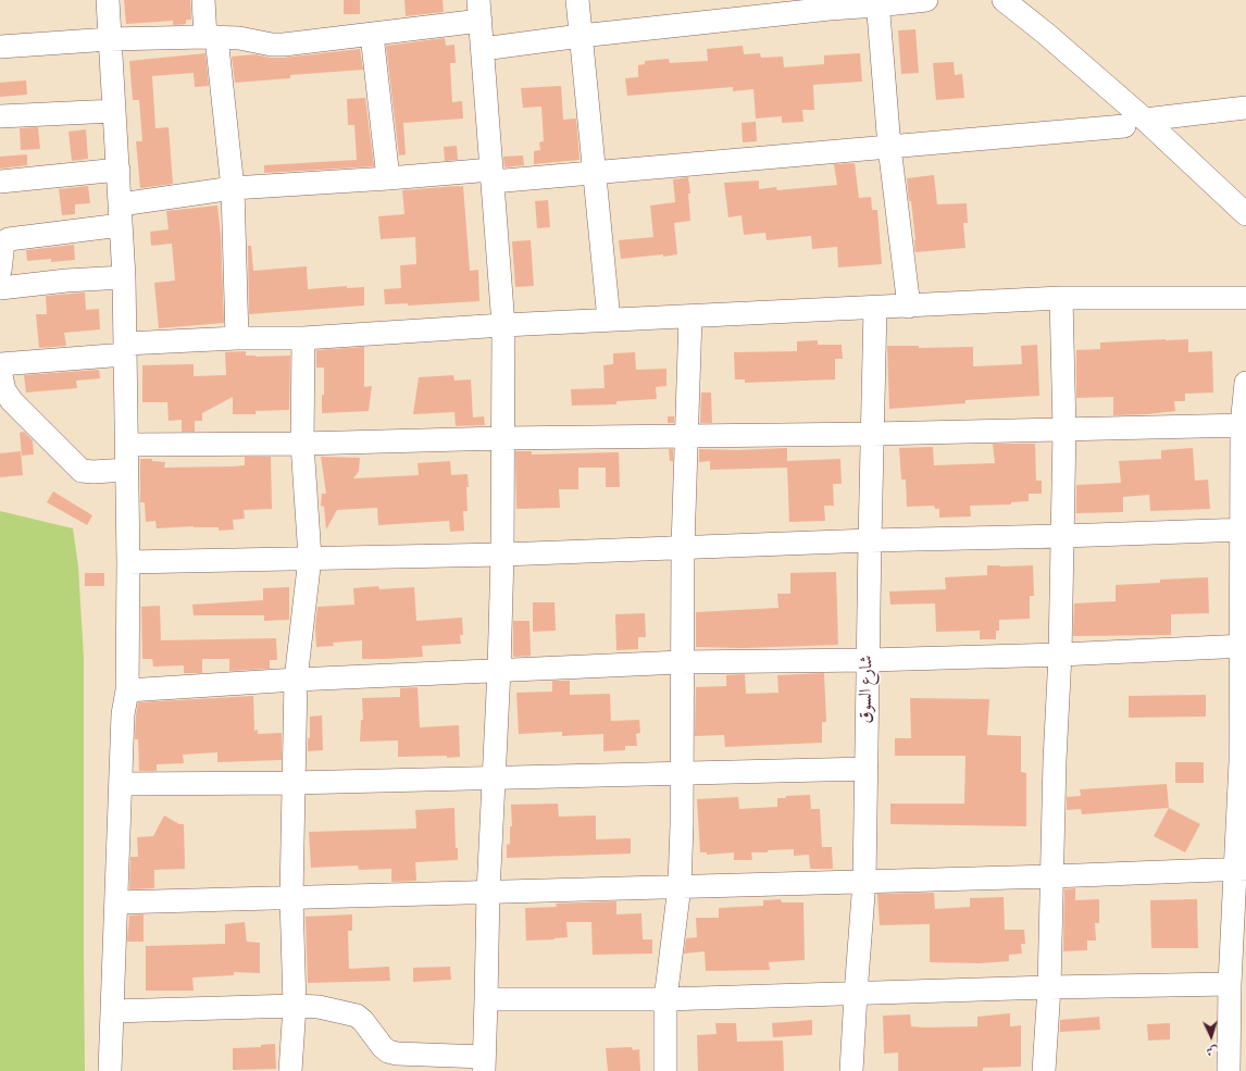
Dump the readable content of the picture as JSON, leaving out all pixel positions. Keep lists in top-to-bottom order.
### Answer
{
  "streets": {
    "street": ["شارع السوق"]
  },
  "north": "bottom"
}
